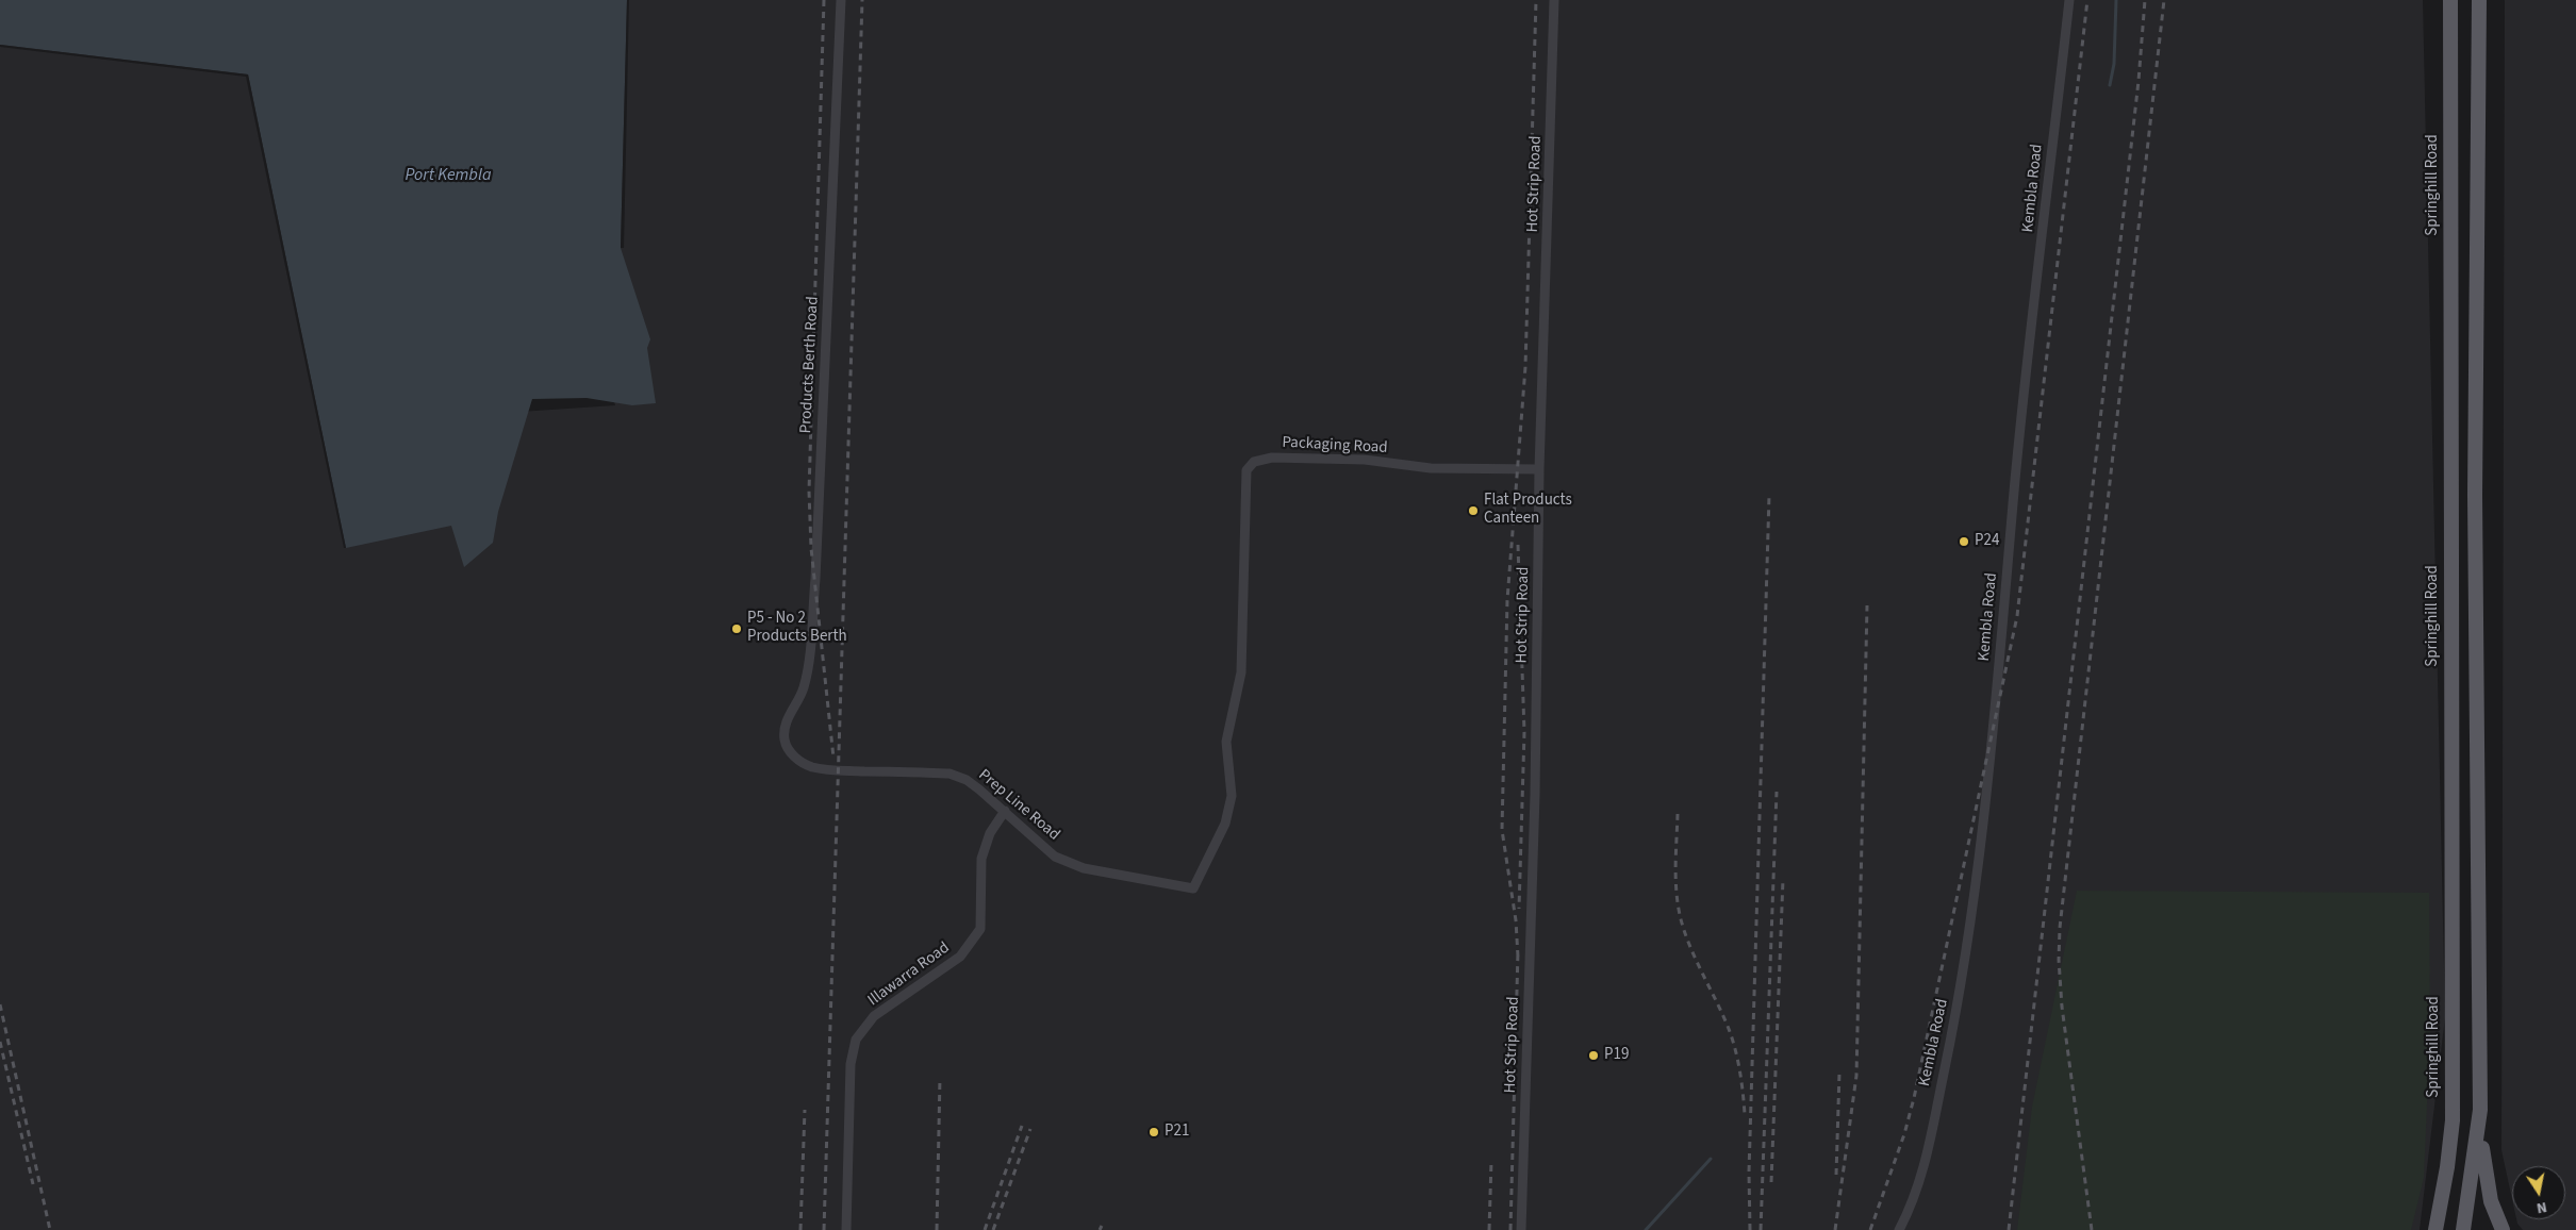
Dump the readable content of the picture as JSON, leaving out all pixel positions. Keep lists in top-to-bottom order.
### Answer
{
  "streets": {
    "main road": ["Springhill Road"],
    "street": [
      "Hot Strip Road",
      "Kembla Road",
      "Products Berth Road",
      "Packaging Road",
      "Prep Line Road",
      "Illawarra Road"
    ]
  },
  "crossings": [
    ["Hot Strip Road", "Packaging Road"],
    ["Products Berth Road", "Prep Line Road"],
    ["Packaging Road", "Prep Line Road"],
    ["Prep Line Road", "Illawarra Road"]
  ],
  "water": ["Port Kembla"],
  "places": [
    "Flat Products Canteen",
    "P24",
    "P5 - No 2 Products Berth",
    "P19",
    "P21"
  ],
  "north": "bottom"
}
